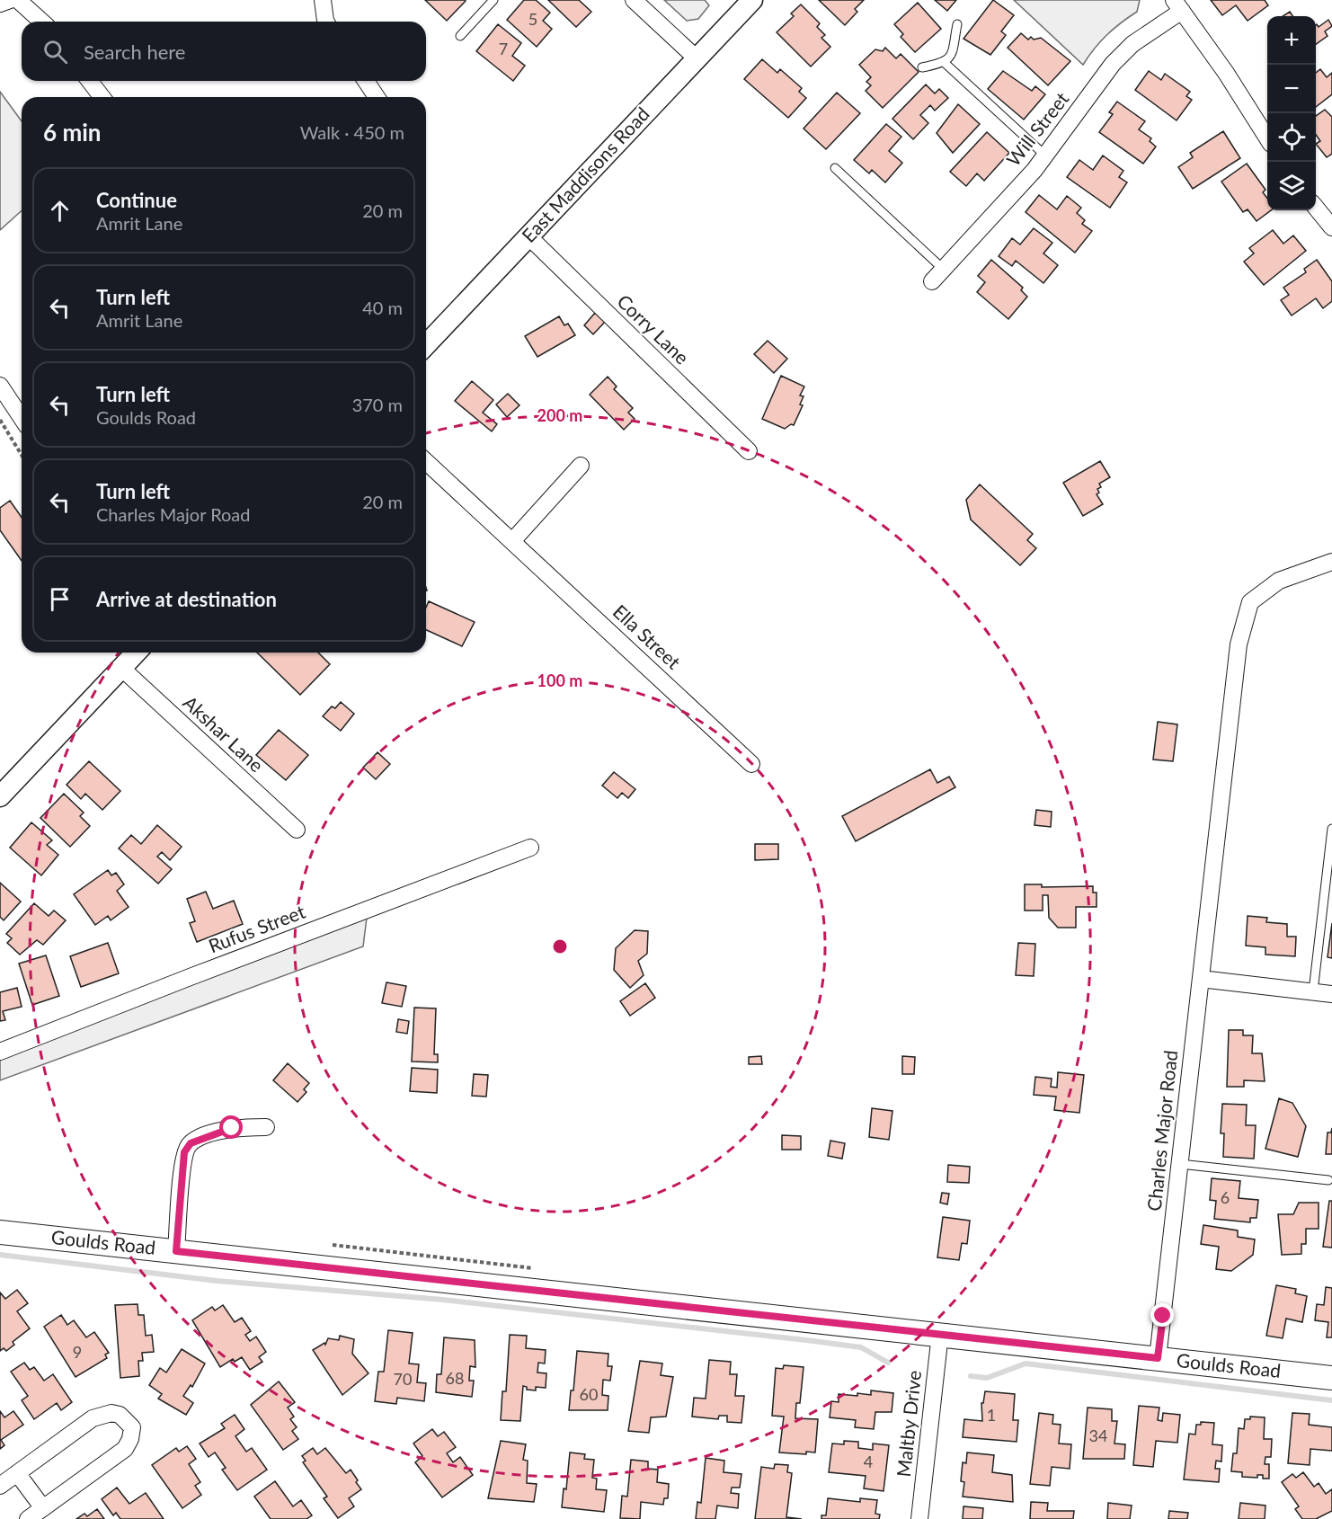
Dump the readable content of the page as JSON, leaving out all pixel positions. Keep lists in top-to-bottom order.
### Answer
{
  "streets": {
    "main road": ["Goulds Road"],
    "street": [
      "Will Street",
      "East Maddisons Road",
      "Corry Lane",
      "Ella Street",
      "Akshar Lane",
      "Rufus Street",
      "Charles Major Road",
      "Maltby Drive"
    ]
  },
  "crossings": [
    ["East Maddisons Road", "Corry Lane"],
    ["Charles Major Road", "Goulds Road"],
    ["Goulds Road", "Maltby Drive"]
  ],
  "house_numbers": [
    "5",
    "7",
    "6",
    "9",
    "68",
    "70",
    "60",
    "1",
    "34",
    "4"
  ],
  "page": {
    "map_buttons": ["+", "−"],
    "search": "Search here",
    "heading": ["6 min", "Walk · 450 m"],
    "list": [
      ["Continue", "Amrit Lane", "20 m"],
      ["Turn left", "Amrit Lane", "40 m"],
      ["Turn left", "Goulds Road", "370 m"],
      ["Turn left", "Charles Major Road", "20 m"],
      "Arrive at destination"
    ]
  },
  "rings": ["200 m", "100 m"]
}
